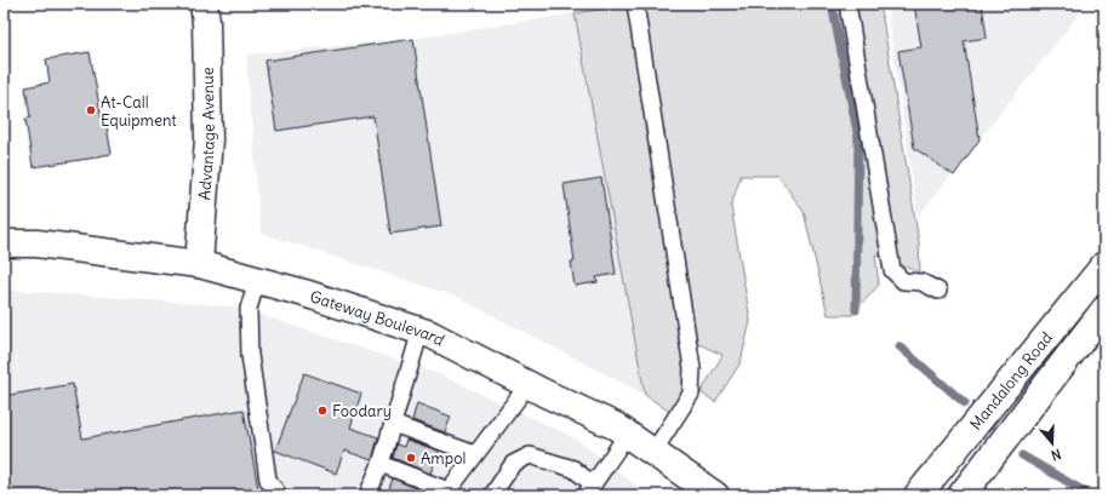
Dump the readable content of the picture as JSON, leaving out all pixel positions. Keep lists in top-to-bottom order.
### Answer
{
  "streets": {
    "street": ["Advantage Avenue", "Gateway Boulevard", "Mandalong Road"]
  },
  "crossings": [
    ["Advantage Avenue", "Gateway Boulevard"]
  ],
  "places": ["At-Call Equipment", "Foodary", "Ampol"],
  "north": "bottom"
}
